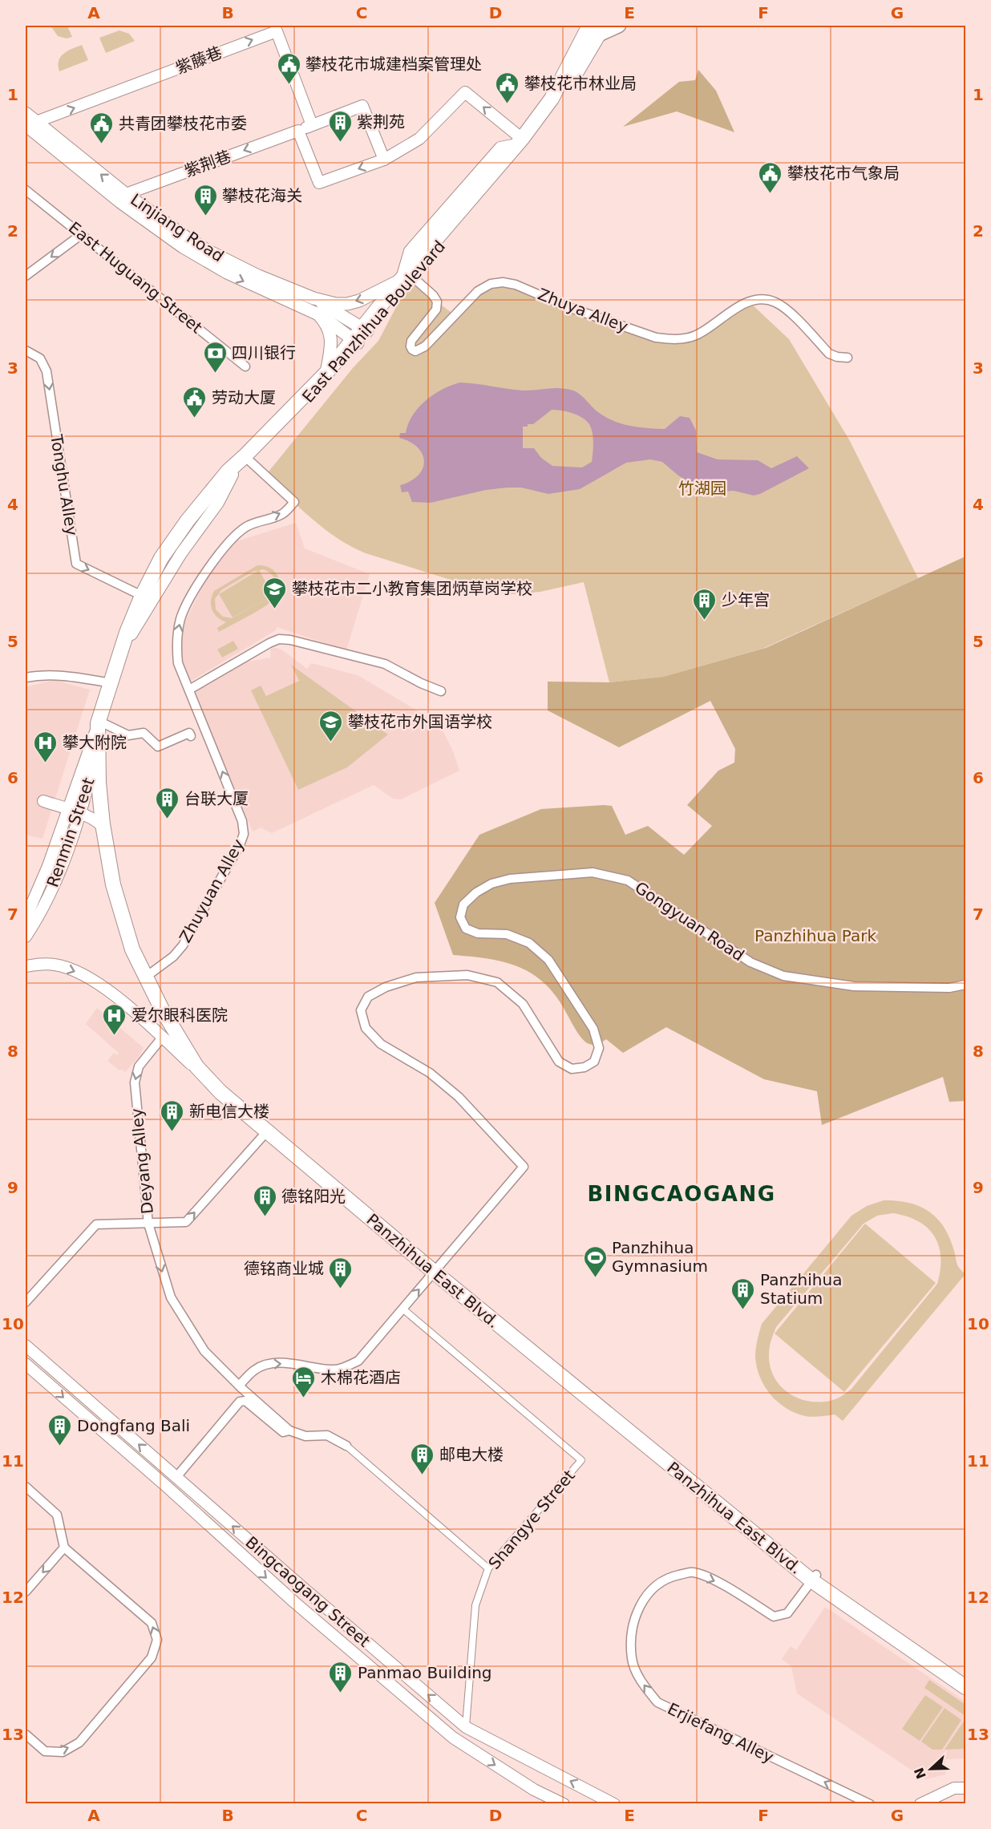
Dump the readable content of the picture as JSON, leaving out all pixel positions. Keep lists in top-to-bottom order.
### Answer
{
  "streets": {
    "highway": ["East Panzhihua Boulevard", "Panzhihua East Blvd."],
    "main road": ["Linjiang Road"],
    "street": [
      "紫藤巷",
      "紫荆巷",
      "East Huguang Street",
      "Zhuya Alley",
      "Tonghu Alley",
      "Renmin Street",
      "Zhuyuan Alley",
      "Gongyuan Road",
      "Deyang Alley",
      "Shangye Street",
      "Bingcaogang Street",
      "Erjiefang Alley"
    ]
  },
  "crossings": [
    ["紫藤巷", "紫荆巷"],
    ["紫藤巷", "Linjiang Road"],
    ["紫荆巷", "Linjiang Road"],
    ["Linjiang Road", "Zhuya Alley"],
    ["Linjiang Road", "East Panzhihua Boulevard"],
    ["Zhuya Alley", "East Panzhihua Boulevard"],
    ["East Panzhihua Boulevard", "Renmin Street"],
    ["East Panzhihua Boulevard", "Zhuyuan Alley"],
    ["East Panzhihua Boulevard", "Panzhihua East Blvd."],
    ["Renmin Street", "Panzhihua East Blvd."],
    ["Zhuyuan Alley", "Panzhihua East Blvd."],
    ["Gongyuan Road", "Panzhihua East Blvd."],
    ["Panzhihua East Blvd.", "Erjiefang Alley"],
    ["Shangye Street", "Bingcaogang Street"]
  ],
  "one_way": [
    "紫荆巷",
    "Tonghu Alley",
    "Zhuyuan Alley",
    "Deyang Alley"
  ],
  "districts": ["BINGCAOGANG"],
  "parks": ["竹湖园", "Panzhihua Park"],
  "places": {
    "public building": [
      "攀枝花市城建档案管理处",
      "攀枝花市林业局",
      "共青团攀枝花市委",
      "攀枝花市气象局",
      "劳动大厦"
    ],
    "building": [
      "紫荆苑",
      "攀枝花海关",
      "少年宫",
      "台联大厦",
      "新电信大楼",
      "德铭阳光",
      "德铭商业城",
      "Panzhihua Statium",
      "Dongfang Bali",
      "邮电大楼",
      "Panmao Building"
    ],
    "bank": ["四川银行"],
    "school or university": ["攀枝花市二小教育集团炳草岗学校", "攀枝花市外国语学校"],
    "hospital": ["攀大附院", "爱尔眼科医院"],
    "sports": ["Panzhihua Gymnasium"],
    "hotel": ["木棉花酒店"]
  },
  "north": "left",
  "grid": {
    "columns": [
      "A",
      "B",
      "C",
      "D",
      "E",
      "F",
      "G"
    ],
    "rows": [
      "1",
      "2",
      "3",
      "4",
      "5",
      "6",
      "7",
      "8",
      "9",
      "10",
      "11",
      "12",
      "13"
    ]
  }
}
